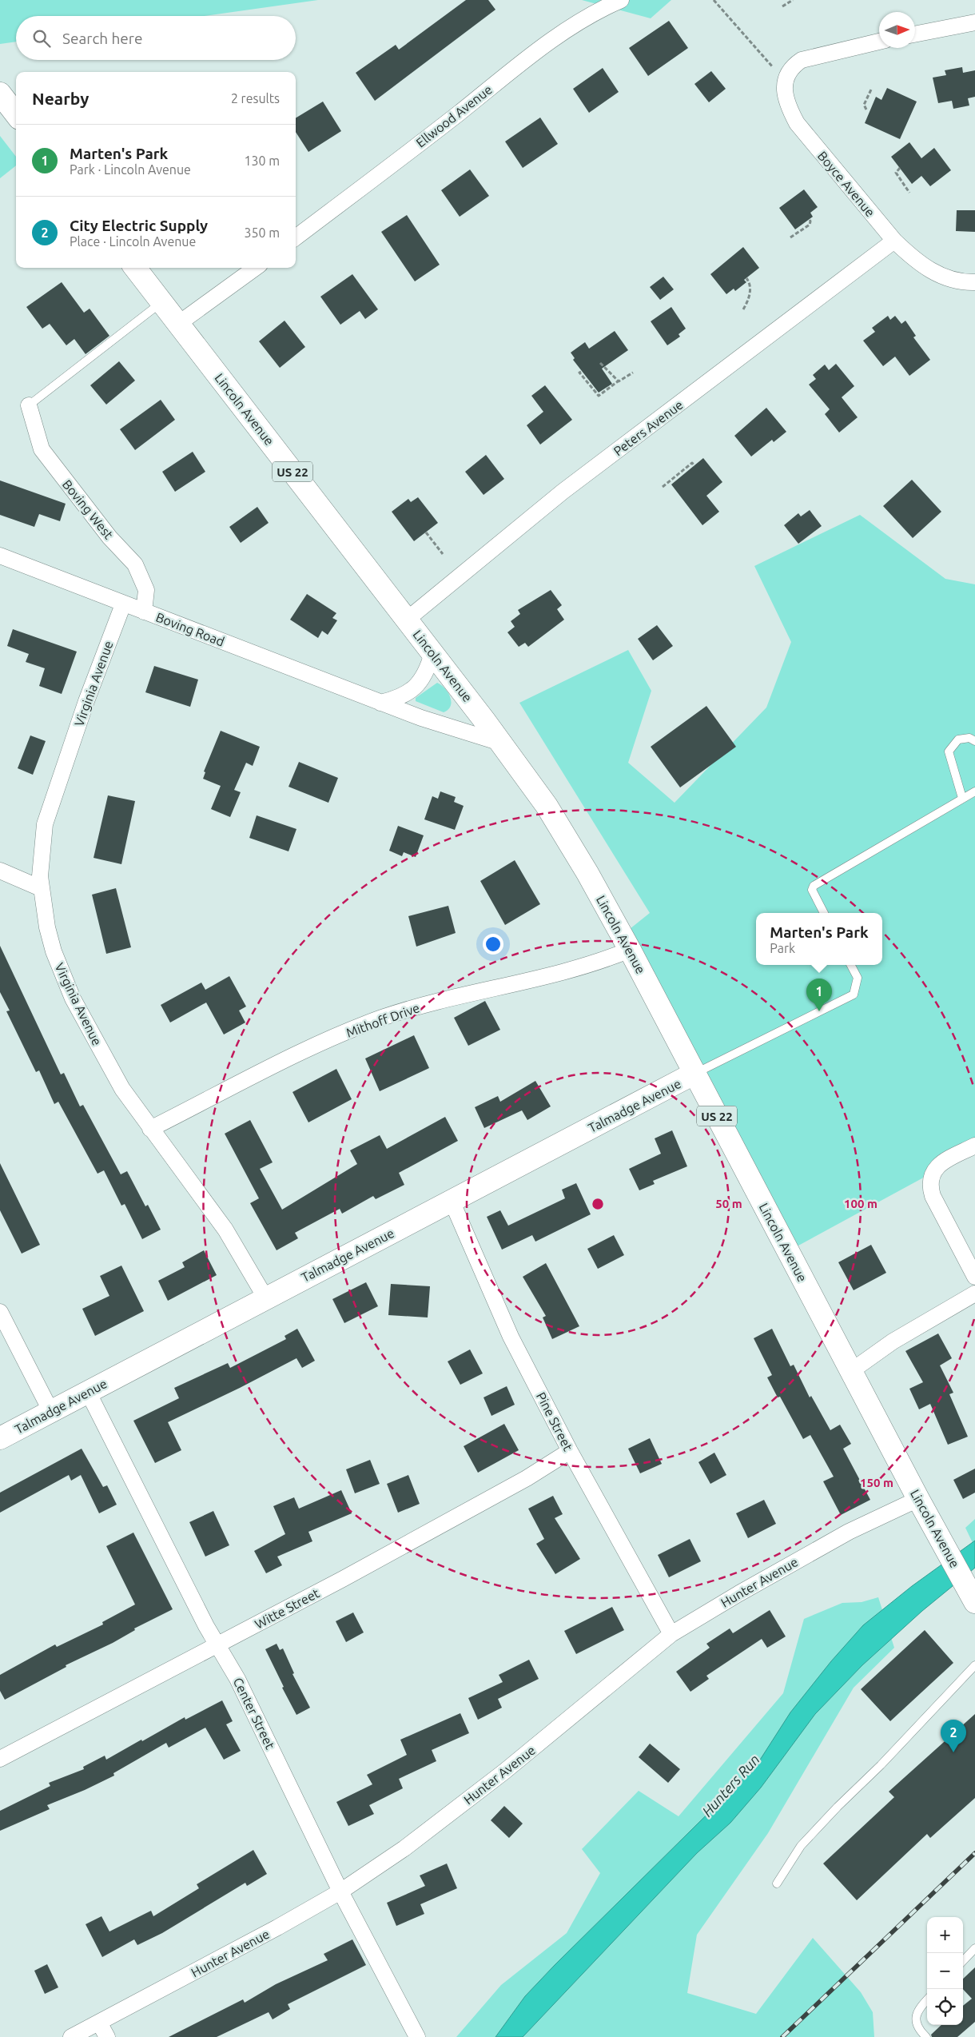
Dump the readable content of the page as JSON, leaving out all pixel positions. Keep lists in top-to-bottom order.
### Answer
{
  "streets": {
    "main road": ["Lincoln Avenue", "US 22", "Talmadge Avenue"],
    "street": [
      "Ellwood Avenue",
      "Boyce Avenue",
      "Peters Avenue",
      "Boving West",
      "Boving Road",
      "Virginia Avenue",
      "Mithoff Drive",
      "Pine Street",
      "Hunter Avenue",
      "Witte Street",
      "Center Street"
    ]
  },
  "crossings": [
    ["Boyce Avenue", "Peters Avenue"],
    ["Lincoln Avenue", "Peters Avenue"],
    ["Lincoln Avenue", "US 22"],
    ["Lincoln Avenue", "Boving Road"],
    ["Lincoln Avenue", "Mithoff Drive"],
    ["Lincoln Avenue", "Talmadge Avenue"],
    ["Lincoln Avenue", "Hunter Avenue"],
    ["Boving West", "Boving Road"],
    ["Boving Road", "Virginia Avenue"],
    ["Virginia Avenue", "Mithoff Drive"],
    ["Virginia Avenue", "Talmadge Avenue"],
    ["Talmadge Avenue", "Pine Street"],
    ["Talmadge Avenue", "Center Street"],
    ["Pine Street", "Hunter Avenue"],
    ["Pine Street", "Witte Street"],
    ["Hunter Avenue", "Center Street"],
    ["Witte Street", "Center Street"]
  ],
  "water": ["Hunters Run"],
  "north": "right",
  "page": {
    "search": "Search here",
    "heading": ["Nearby", "2 results"],
    "list": [
      {
        "mark": "1",
        "name": "Marten's Park",
        "note": "Park · Lincoln Avenue",
        "value": "130 m"
      },
      {
        "mark": "2",
        "name": "City Electric Supply",
        "note": "Place · Lincoln Avenue",
        "value": "350 m"
      }
    ],
    "popup": ["Marten's Park", "Park"],
    "pins": ["1", "2"],
    "map_buttons": ["+", "−"]
  },
  "rings": ["50 m", "100 m", "150 m"]
}
